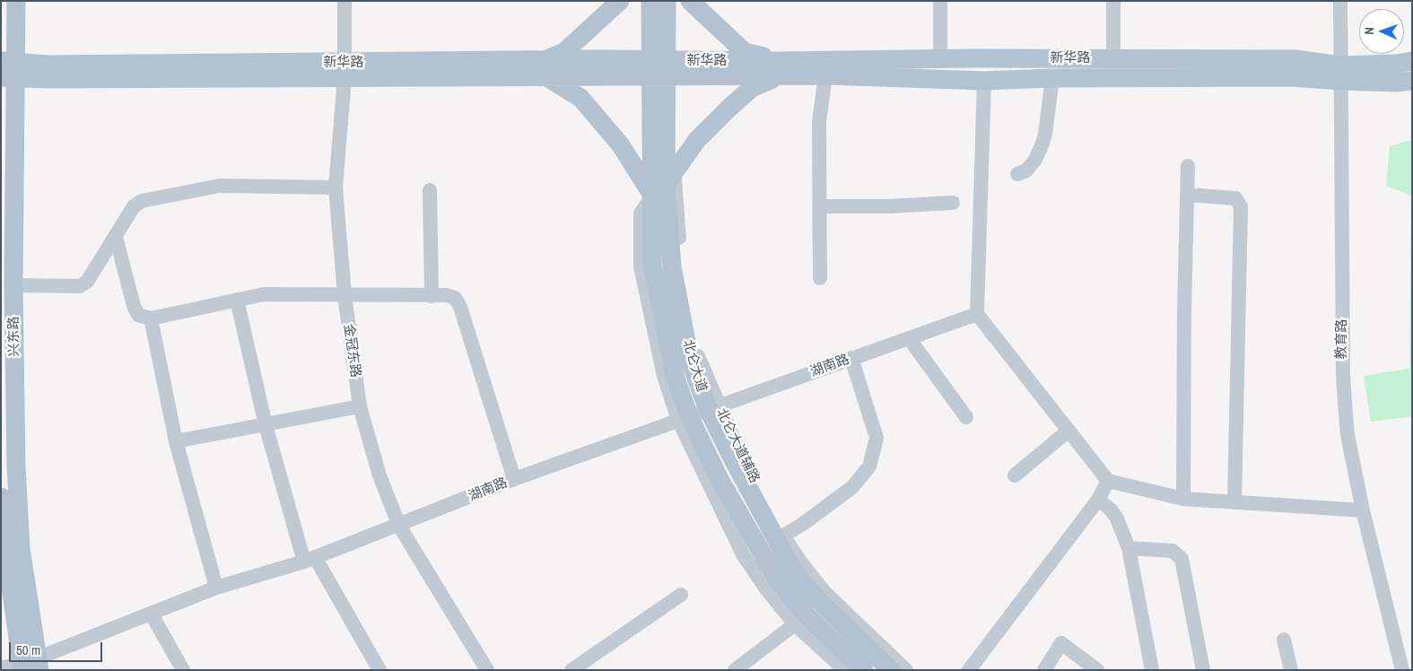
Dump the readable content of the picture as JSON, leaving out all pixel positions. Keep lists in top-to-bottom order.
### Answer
{
  "streets": {
    "main road": ["新华路", "兴东路", "北仑大道"],
    "street": ["教育路", "金冠东路", "湖南路"]
  },
  "crossings": [
    ["新华路", "兴东路"],
    ["新华路", "教育路"],
    ["新华路", "金冠东路"],
    ["新华路", "北仑大道"],
    ["兴东路", "湖南路"],
    ["金冠东路", "湖南路"],
    ["北仑大道", "湖南路"]
  ],
  "scale_bar": "50 m",
  "north": "left"
}
